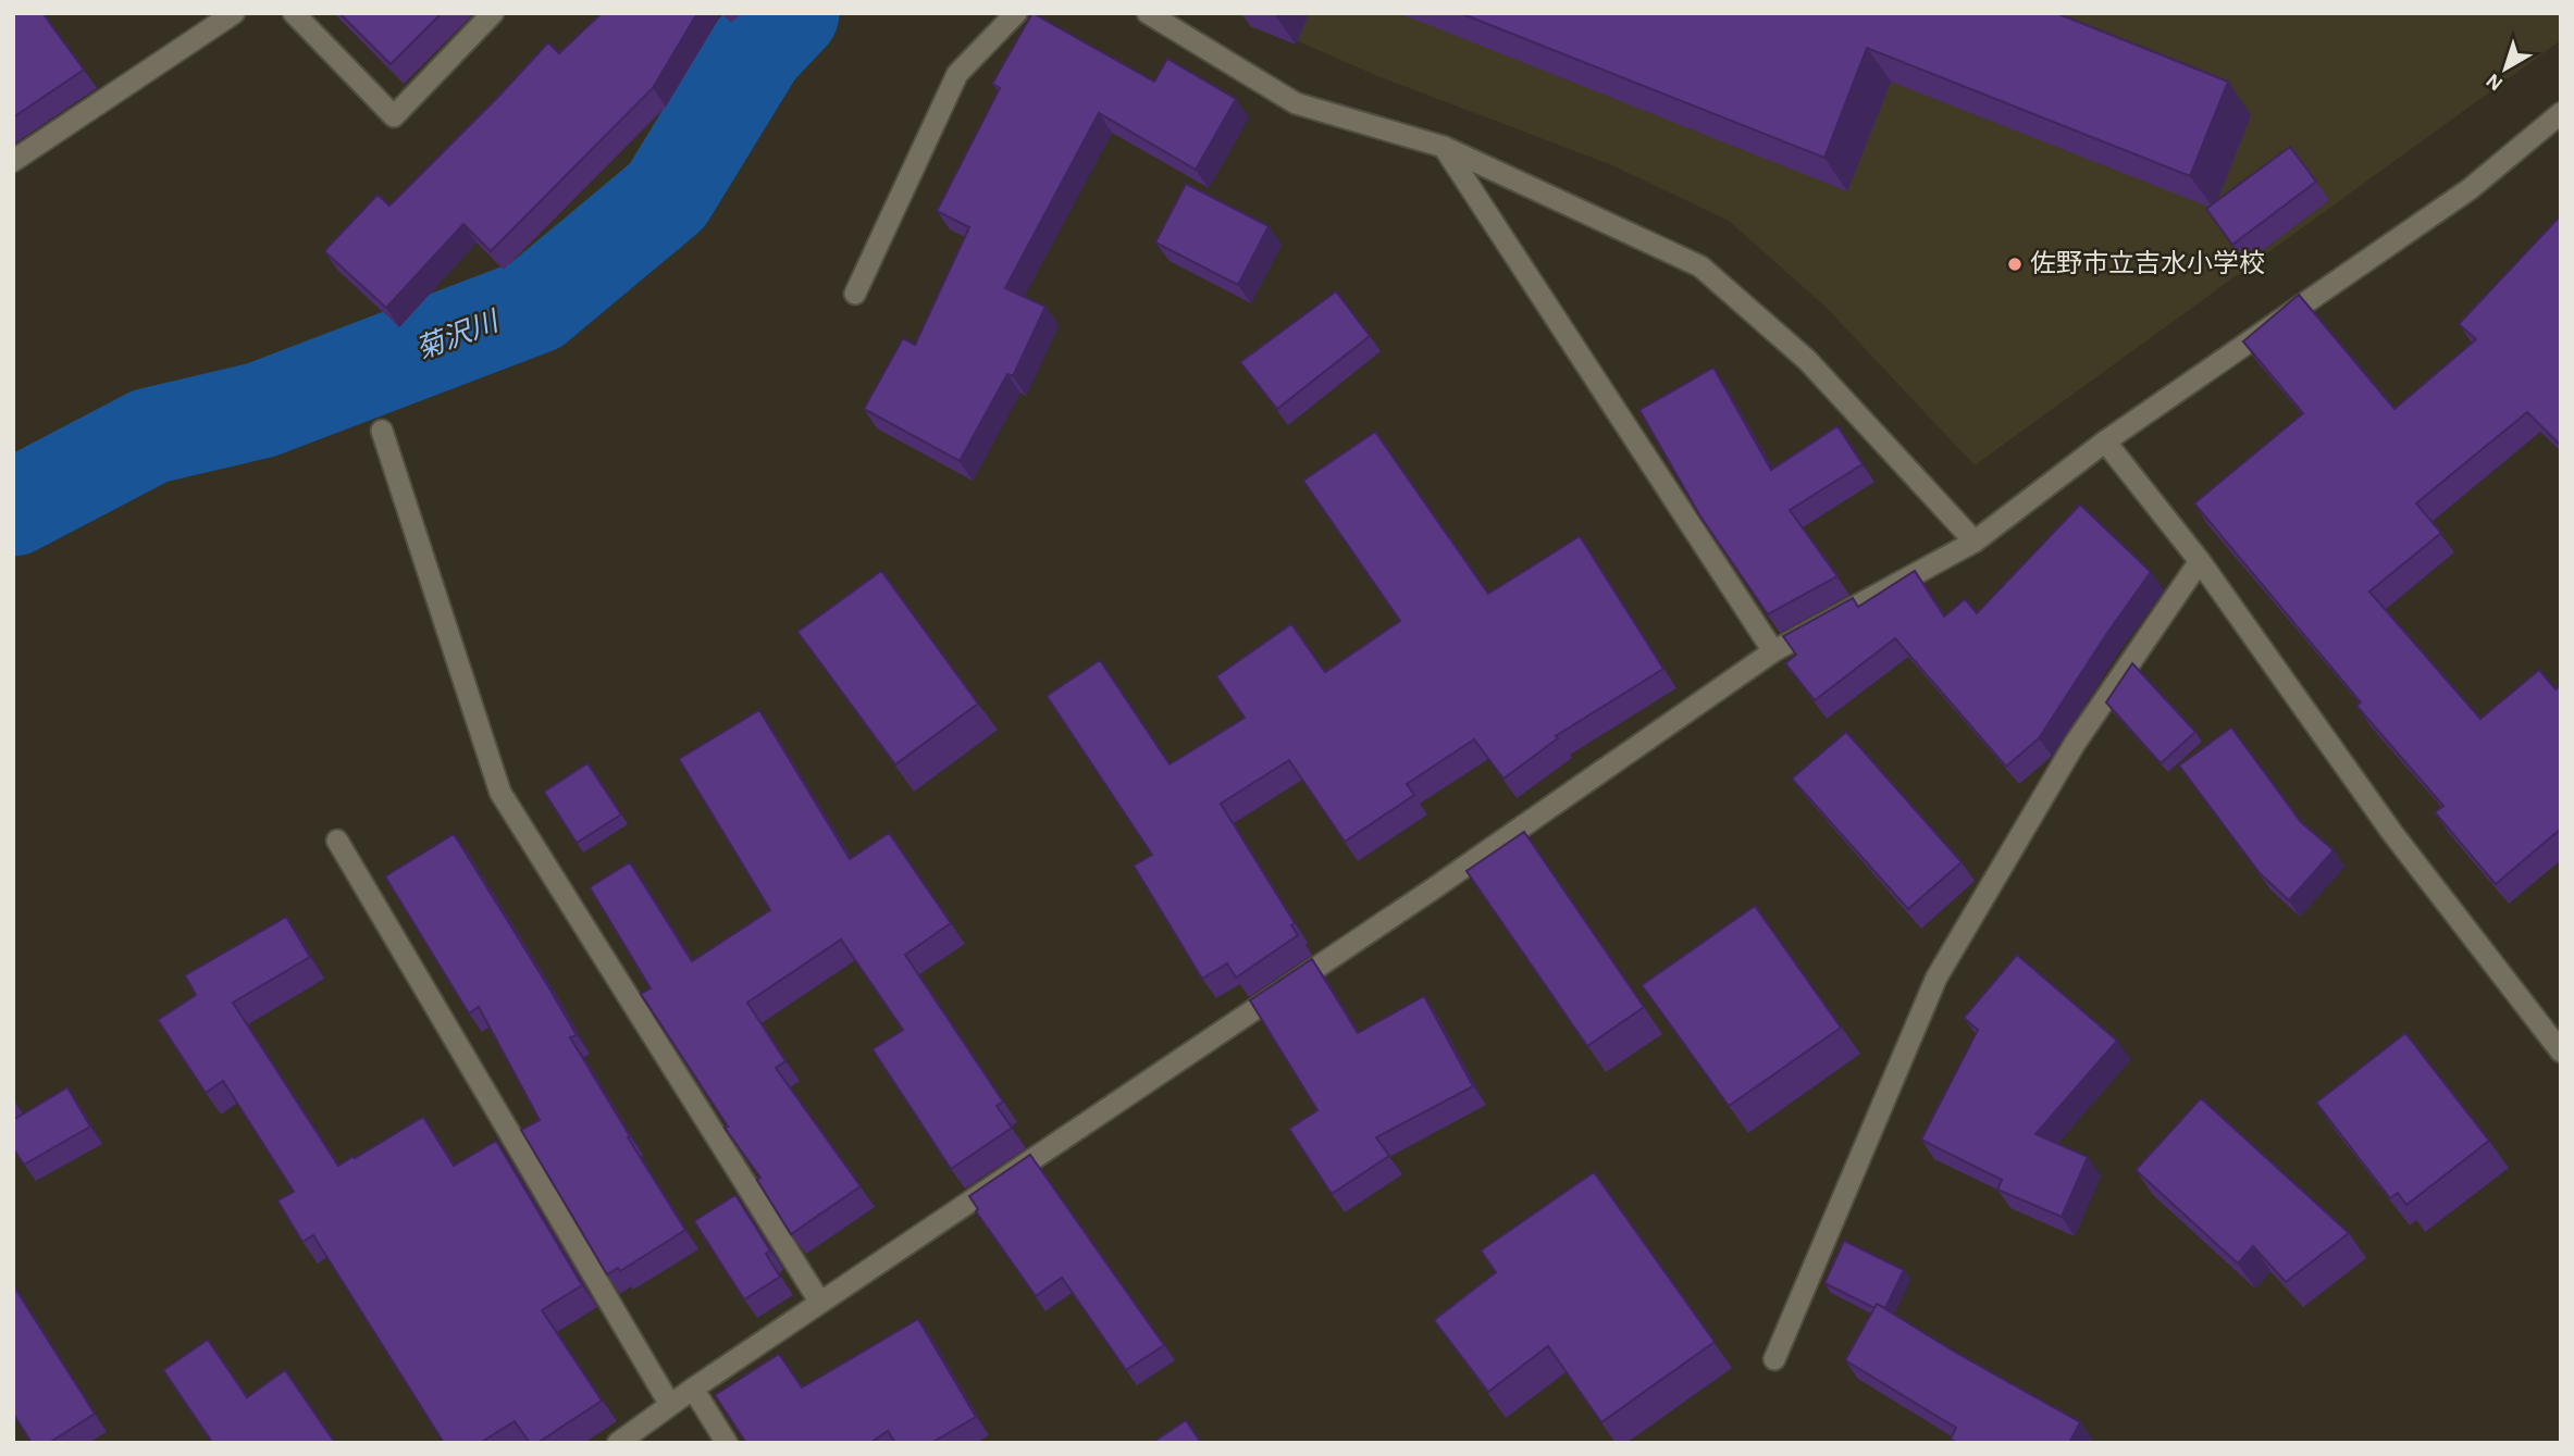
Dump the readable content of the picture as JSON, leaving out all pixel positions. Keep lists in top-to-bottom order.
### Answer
{
  "water": ["菊沢川"],
  "places": ["佐野市立吉水小学校"],
  "north": "bottom left"
}
